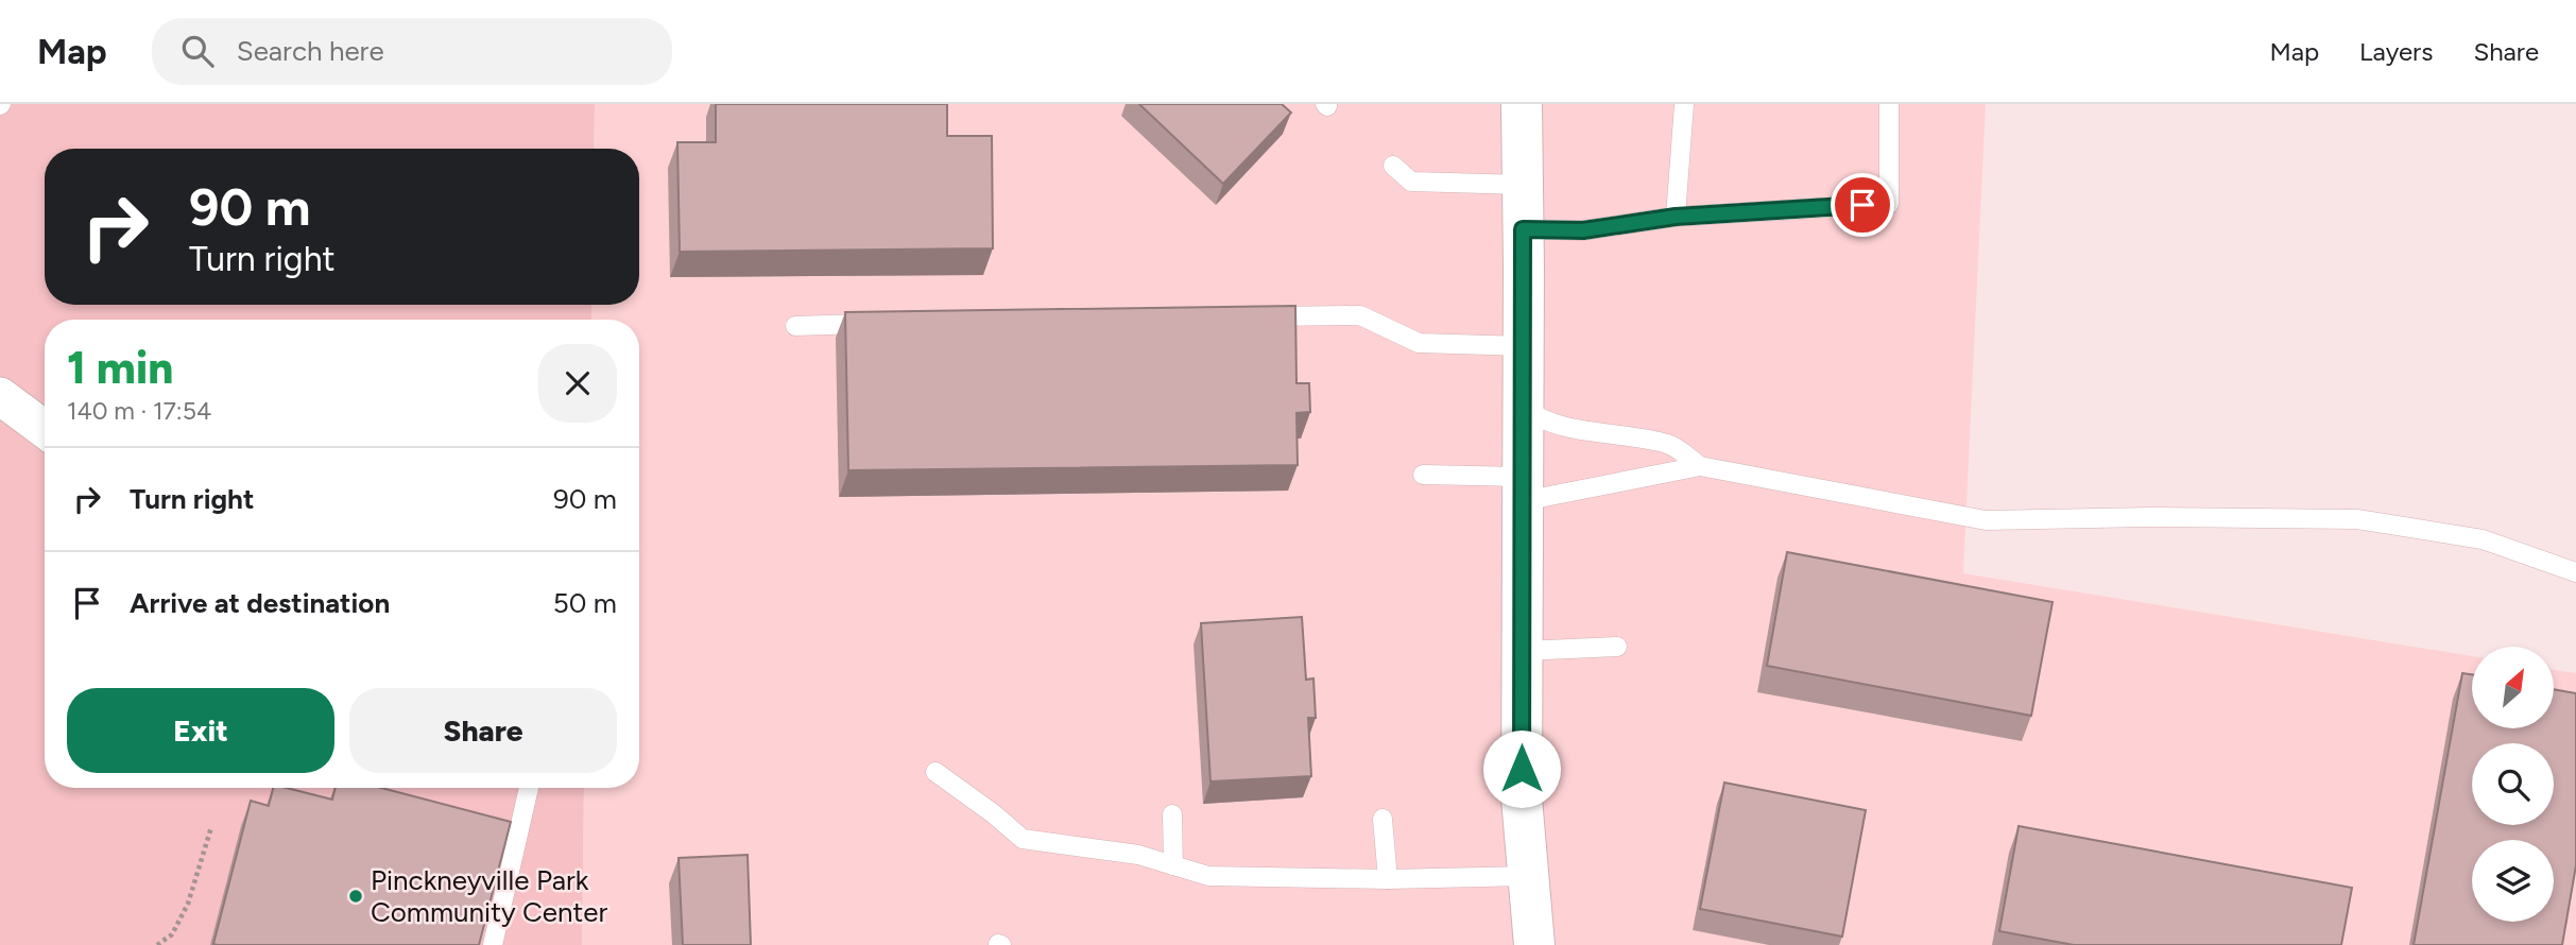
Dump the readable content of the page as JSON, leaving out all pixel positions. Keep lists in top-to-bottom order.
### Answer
{
  "places": ["Pinckneyville Park Community Center"],
  "north": "top right",
  "page": {
    "header": "Map",
    "search": "Search here",
    "nav": ["Map", "Layers", "Share"],
    "turn": ["90 m", "Turn right"],
    "heading": ["1 min", "140 m · 17:54"],
    "list": [
      {
        "name": "Turn right",
        "value": "90 m"
      },
      {
        "name": "Arrive at destination",
        "value": "50 m"
      }
    ],
    "buttons": ["Exit", "Share"]
  }
}
